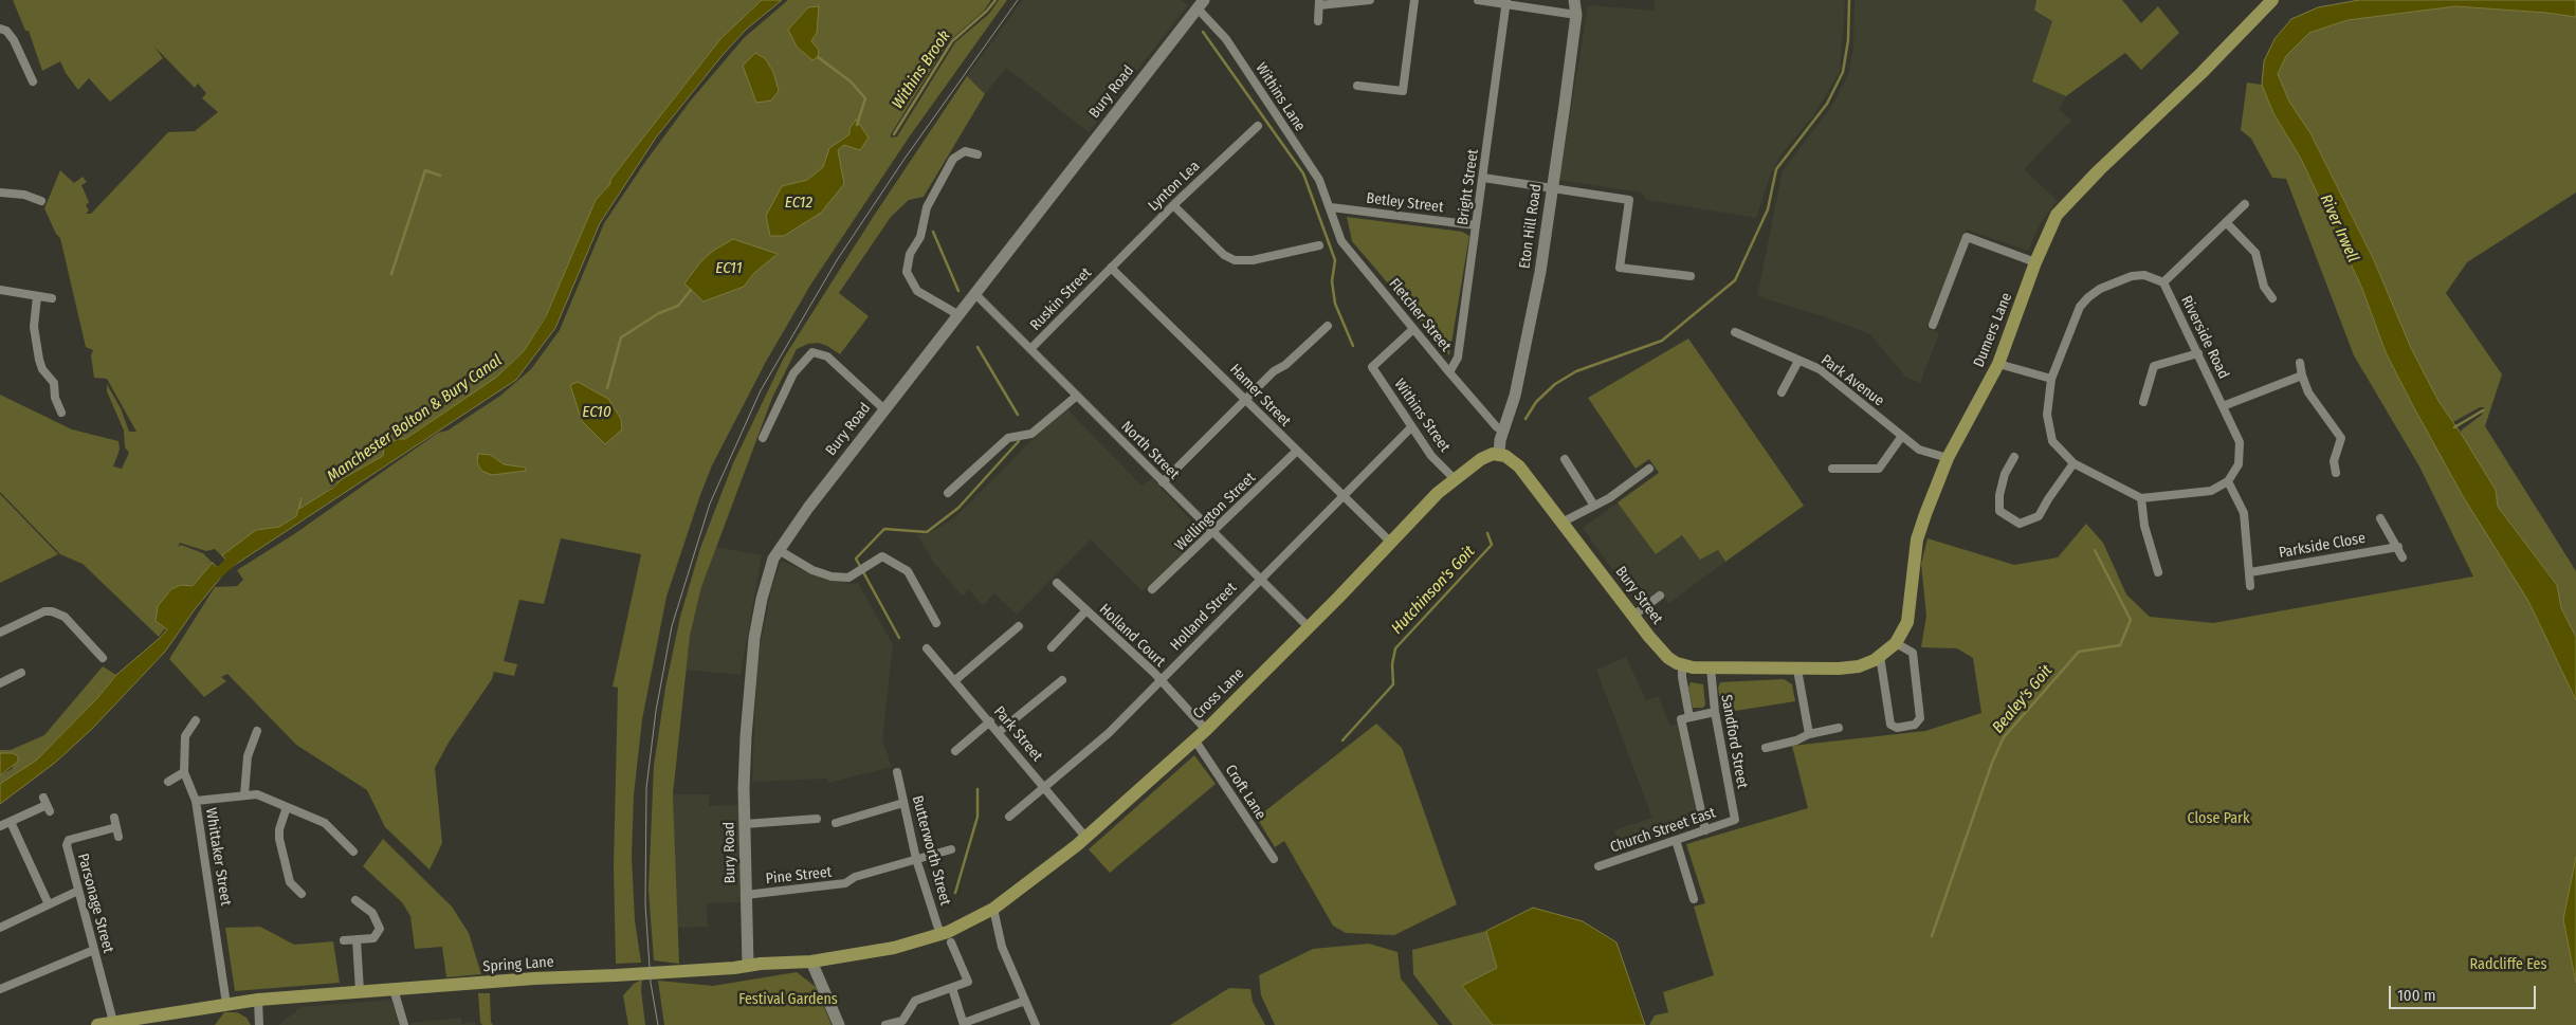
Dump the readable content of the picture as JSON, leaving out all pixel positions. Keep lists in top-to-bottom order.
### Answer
{
  "streets": {
    "main road": [
      "Dumers Lane",
      "Bury Street",
      "Cross Lane",
      "Spring Lane"
    ],
    "street": [
      "Bury Road",
      "Withins Lane",
      "Lynton Lea",
      "Bright Street",
      "Betley Street",
      "Eton Hill Road",
      "Ruskin Street",
      "Fletcher Street",
      "Riverside Road",
      "Park Avenue",
      "Hamer Street",
      "Withins Street",
      "North Street",
      "Wellington Street",
      "Parkside Close",
      "Holland Street",
      "Holland Court",
      "Park Street",
      "Sandford Street",
      "Croft Lane",
      "Church Street East",
      "Butterworth Street",
      "Whittaker Street",
      "Pine Street",
      "Parsonage Street"
    ]
  },
  "crossings": [
    ["Bury Road", "Withins Lane"],
    ["Bury Road", "North Street"],
    ["Bury Road", "Pine Street"],
    ["Bury Road", "Spring Lane"],
    ["Withins Lane", "Betley Street"],
    ["Withins Lane", "Fletcher Street"],
    ["Lynton Lea", "Ruskin Street"],
    ["Lynton Lea", "Hamer Street"],
    ["Bright Street", "Betley Street"],
    ["Bright Street", "Fletcher Street"],
    ["Betley Street", "Fletcher Street"],
    ["Eton Hill Road", "Fletcher Street"],
    ["Eton Hill Road", "Bury Street"],
    ["Eton Hill Road", "Cross Lane"],
    ["Ruskin Street", "Hamer Street"],
    ["Ruskin Street", "North Street"],
    ["Fletcher Street", "Withins Street"],
    ["Dumers Lane", "Park Avenue"],
    ["Hamer Street", "Wellington Street"],
    ["Hamer Street", "Holland Street"],
    ["Hamer Street", "Cross Lane"],
    ["Withins Street", "Holland Street"],
    ["Withins Street", "Cross Lane"],
    ["North Street", "Wellington Street"],
    ["North Street", "Holland Street"],
    ["North Street", "Cross Lane"],
    ["Bury Street", "Cross Lane"],
    ["Holland Street", "Holland Court"],
    ["Holland Street", "Park Street"],
    ["Holland Court", "Cross Lane"],
    ["Cross Lane", "Park Street"],
    ["Cross Lane", "Croft Lane"],
    ["Cross Lane", "Butterworth Street"],
    ["Cross Lane", "Spring Lane"],
    ["Sandford Street", "Church Street East"],
    ["Butterworth Street", "Pine Street"],
    ["Butterworth Street", "Spring Lane"],
    ["Whittaker Street", "Spring Lane"],
    ["Parsonage Street", "Spring Lane"]
  ],
  "water": [
    "Withins Brook",
    "EC12",
    "River Irwell",
    "EC11",
    "EC10",
    "Manchester Bolton & Bury Canal",
    "Hutchinson's Goit",
    "Bealey's Goit"
  ],
  "parks": ["Close Park", "Radcliffe Ees", "Festival Gardens"],
  "scale_bar": "100 m"
}
